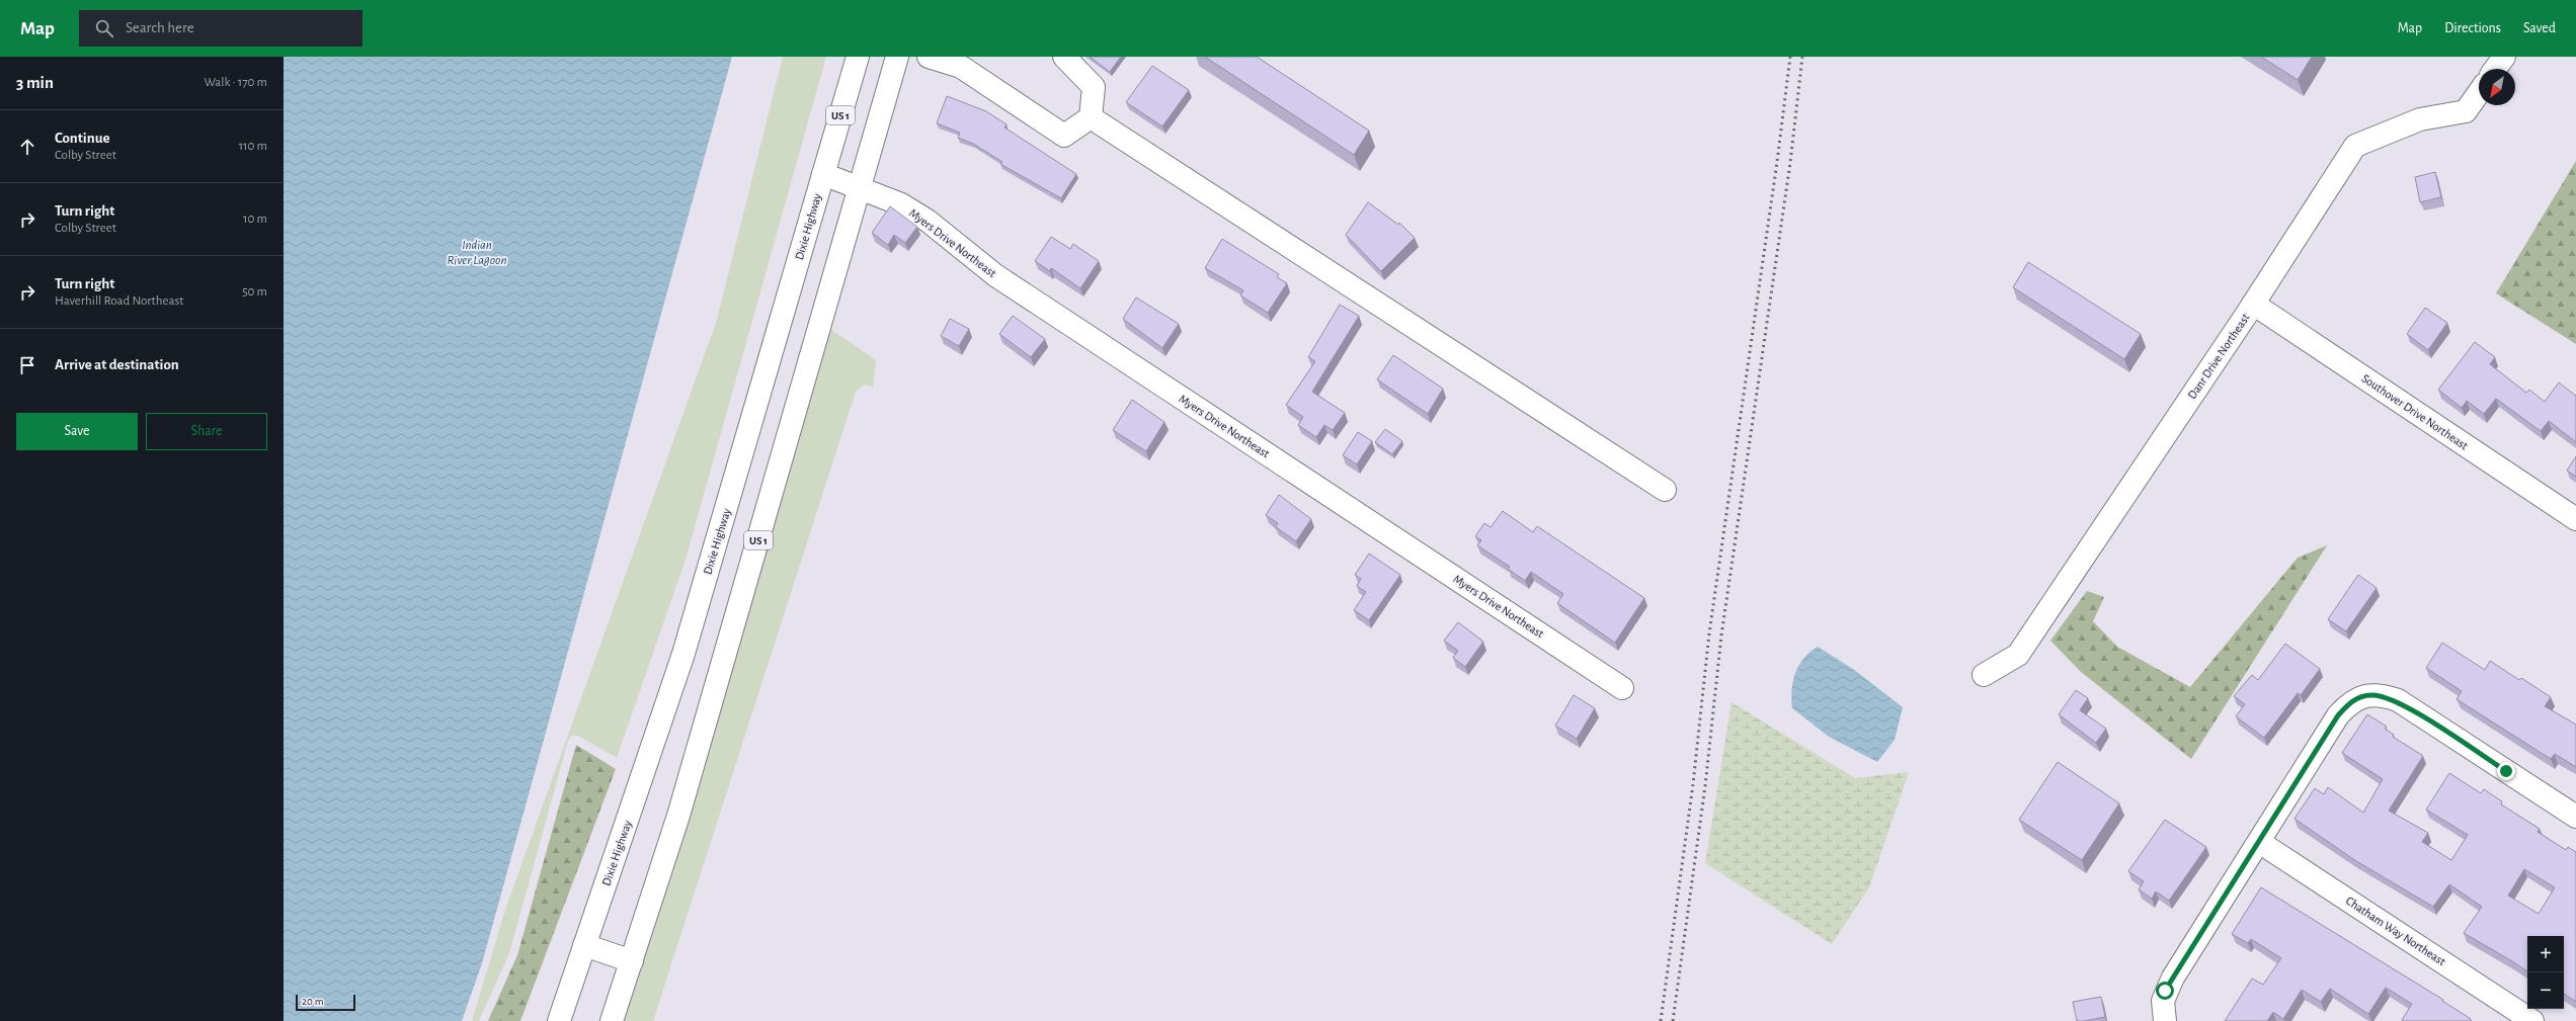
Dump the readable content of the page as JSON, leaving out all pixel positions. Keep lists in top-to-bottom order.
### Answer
{
  "streets": {
    "street": [
      "US 1",
      "Dixie Highway",
      "Myers Drive Northeast",
      "Danr Drive Northeast",
      "Southover Drive Northeast",
      "Chatham Way Northeast"
    ]
  },
  "crossings": [
    ["US 1", "Myers Drive Northeast"],
    ["Dixie Highway", "Myers Drive Northeast"],
    ["Danr Drive Northeast", "Southover Drive Northeast"]
  ],
  "water": ["Indian River Lagoon"],
  "scale_bar": "20 m",
  "north": "bottom left",
  "page": {
    "header": "Map",
    "search": "Search here",
    "nav": ["Map", "Directions", "Saved"],
    "heading": ["3 min", "Walk · 170 m"],
    "list": [
      ["Continue", "Colby Street", "110 m"],
      ["Turn right", "Colby Street", "10 m"],
      ["Turn right", "Haverhill Road Northeast", "50 m"],
      "Arrive at destination"
    ],
    "buttons": ["Save", "Share"],
    "map_buttons": ["+", "−"],
    "scale": "20 m"
  }
}
